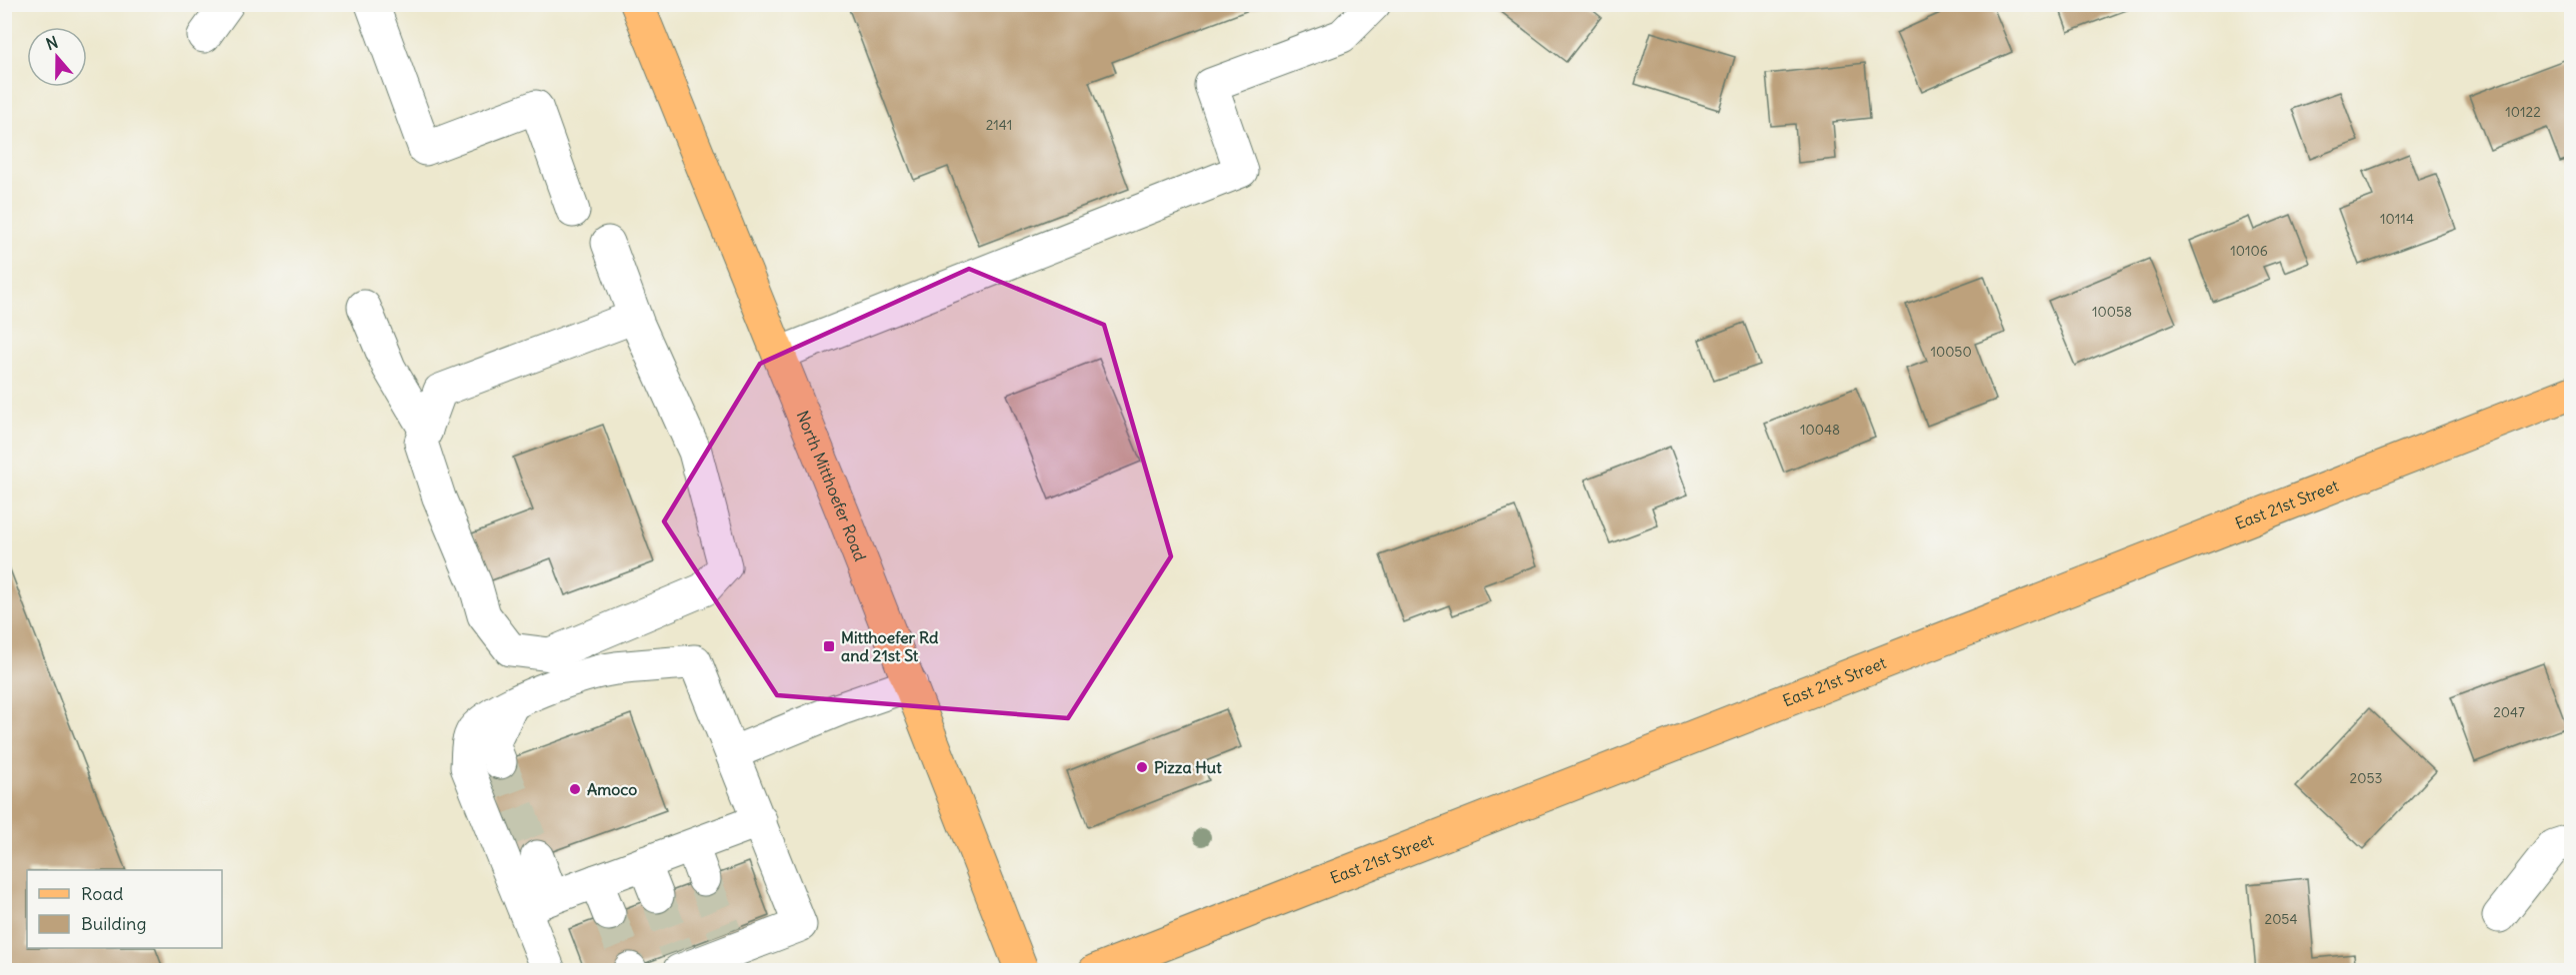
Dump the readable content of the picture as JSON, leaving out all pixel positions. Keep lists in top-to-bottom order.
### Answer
{
  "streets": {
    "main road": ["North Mitthoefer Road", "East 21st Street"]
  },
  "places": {
    "transit": ["Mitthoefer Rd and 21st St"],
    "other": ["Pizza Hut", "Amoco"]
  },
  "house_numbers": [
    "10122",
    "2141",
    "10114",
    "10106",
    "10058",
    "10050",
    "10048",
    "2047",
    "2053",
    "2054"
  ],
  "legend": ["Road", "Building"],
  "north": "top"
}
